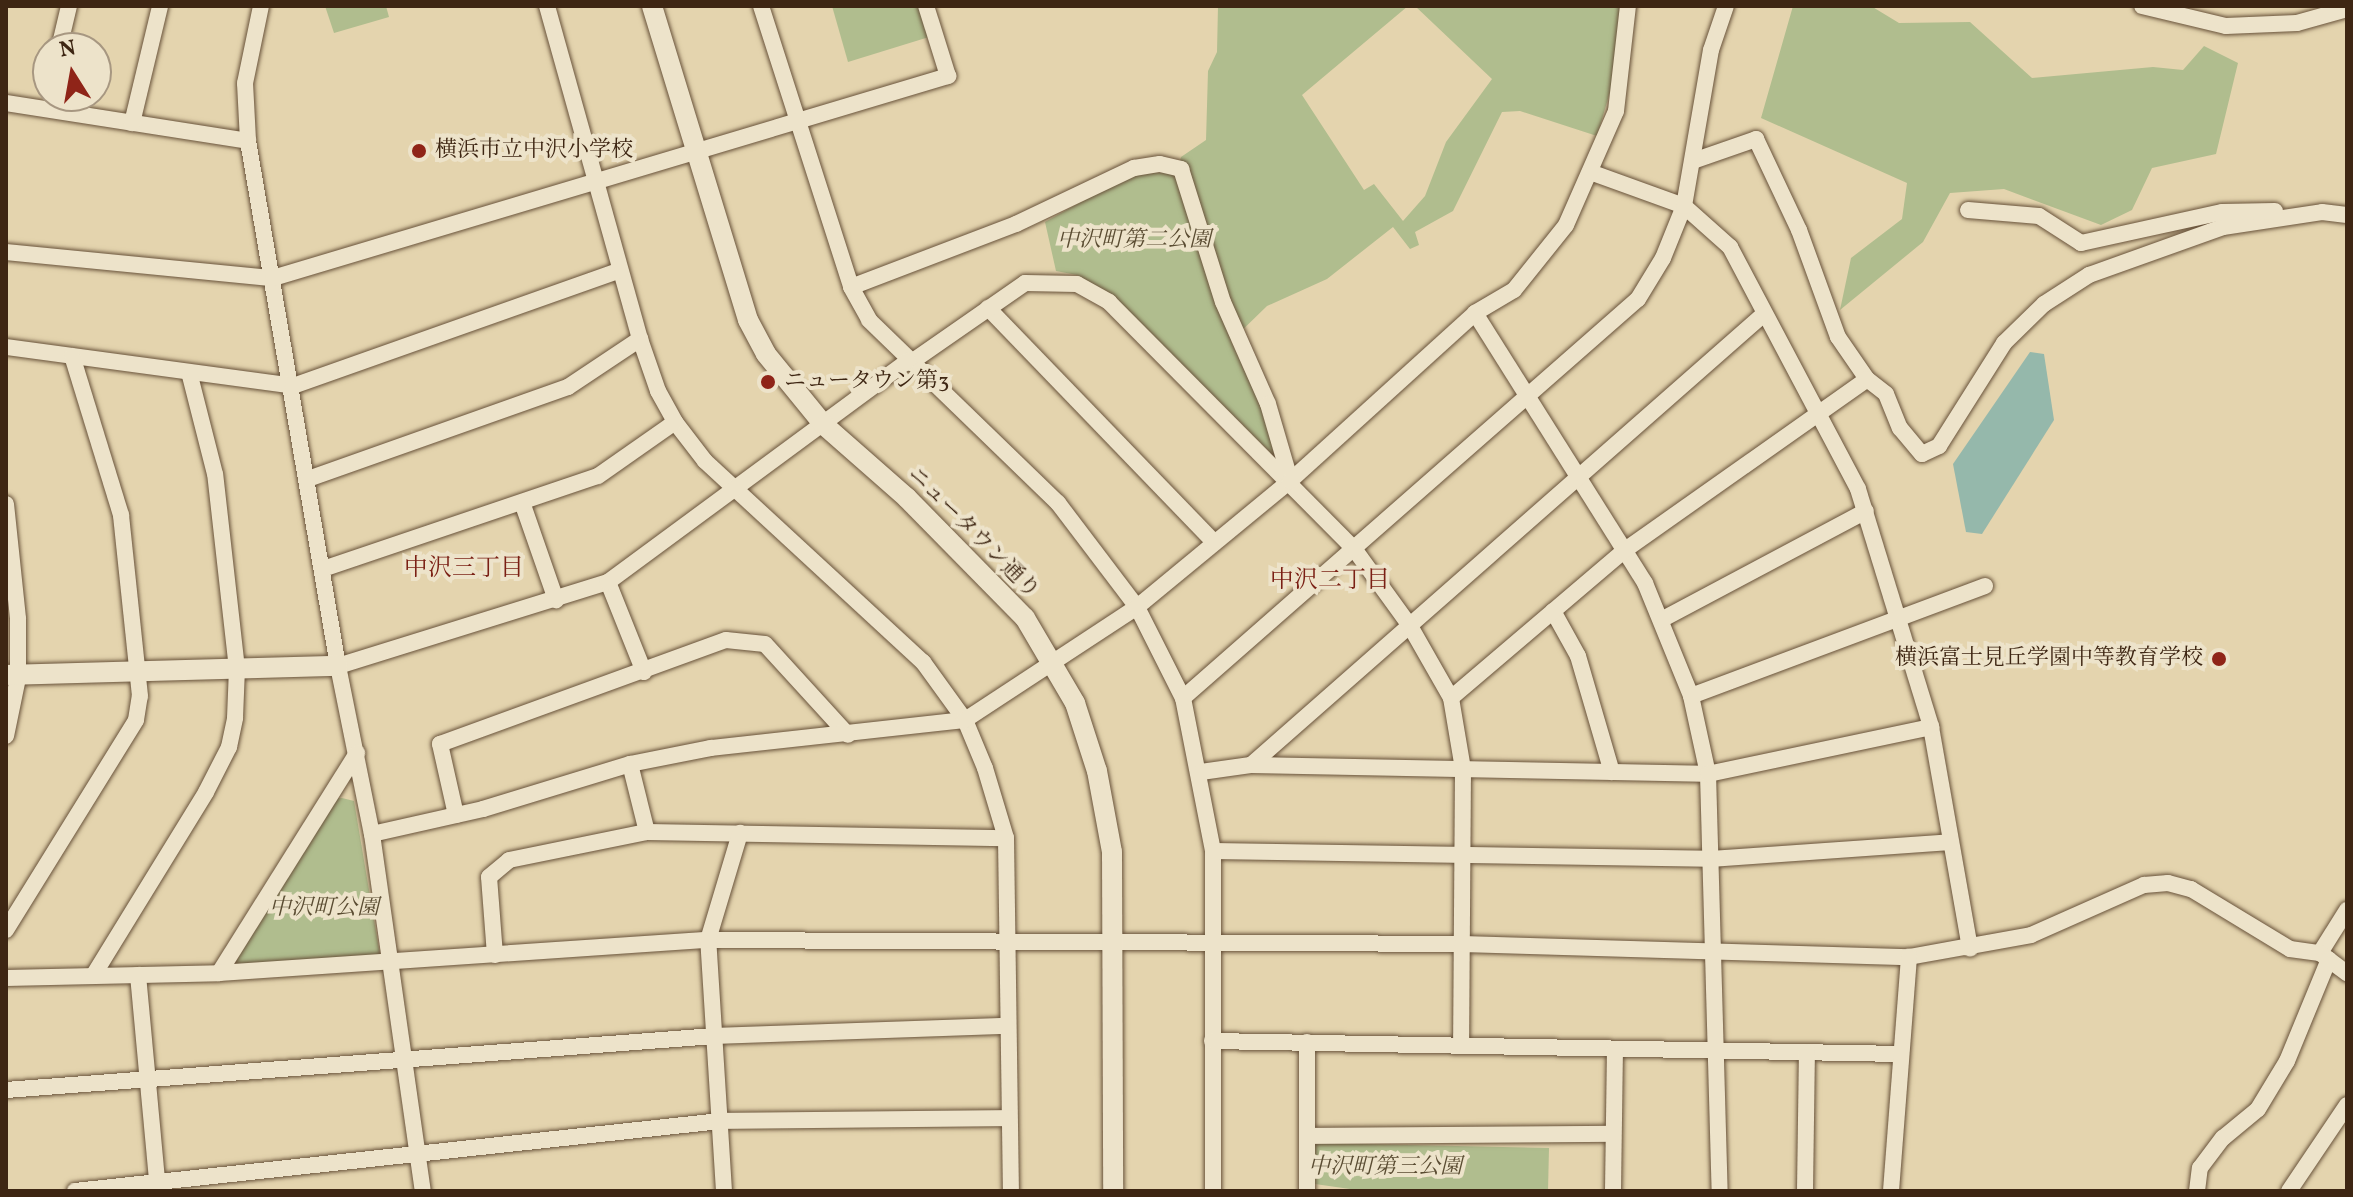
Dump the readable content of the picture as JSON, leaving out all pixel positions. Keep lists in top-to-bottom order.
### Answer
{
  "streets": {
    "street": ["ニュータウン通り"]
  },
  "districts": ["中沢三丁目", "中沢二丁目"],
  "parks": ["中沢町第二公園", "中沢町公園", "中沢町第三公園"],
  "places": ["横浜市立中沢小学校", "ニュータウン第3", "横浜富士見丘学園中等教育学校"],
  "north": "top"
}
